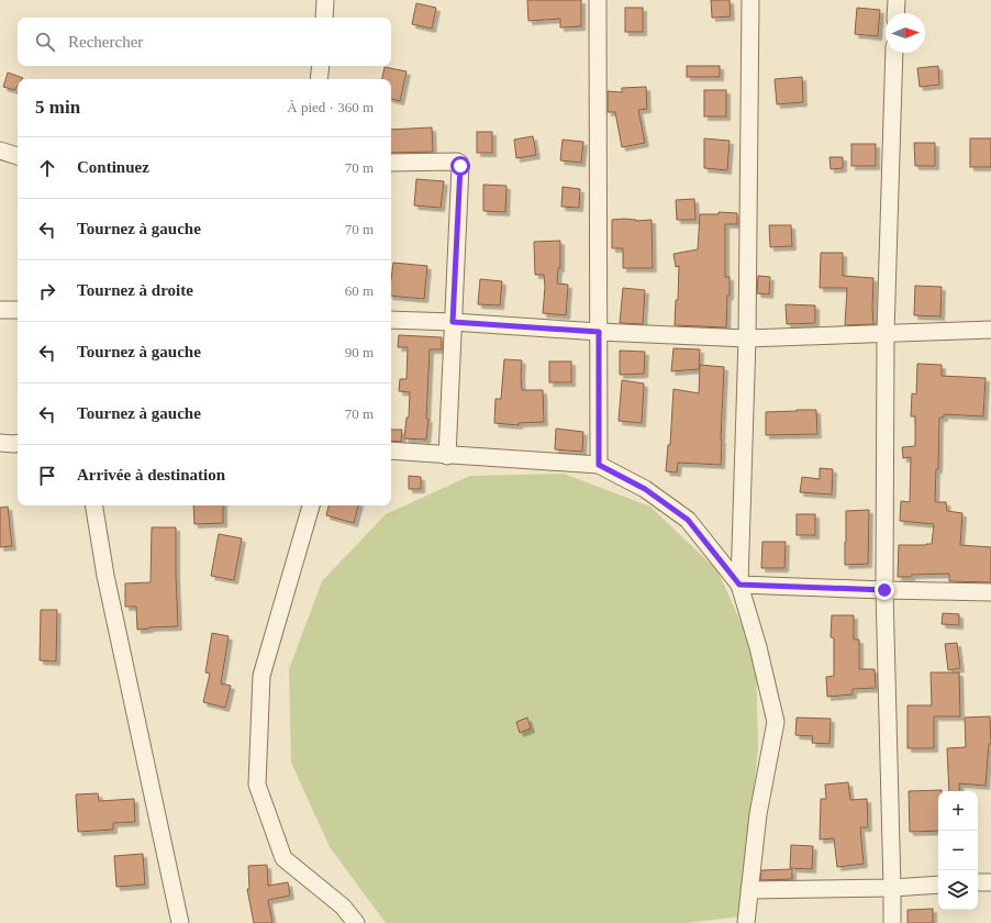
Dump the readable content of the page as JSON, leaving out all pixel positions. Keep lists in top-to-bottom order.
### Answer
{
  "north": "right",
  "page": {
    "search": "Rechercher",
    "heading": ["5 min", "À pied · 360 m"],
    "list": [
      ["Continuez", "70 m"],
      ["Tournez à gauche", "70 m"],
      ["Tournez à droite", "60 m"],
      ["Tournez à gauche", "90 m"],
      ["Tournez à gauche", "70 m"],
      "Arrivée à destination"
    ],
    "map_buttons": ["+", "−"]
  }
}
